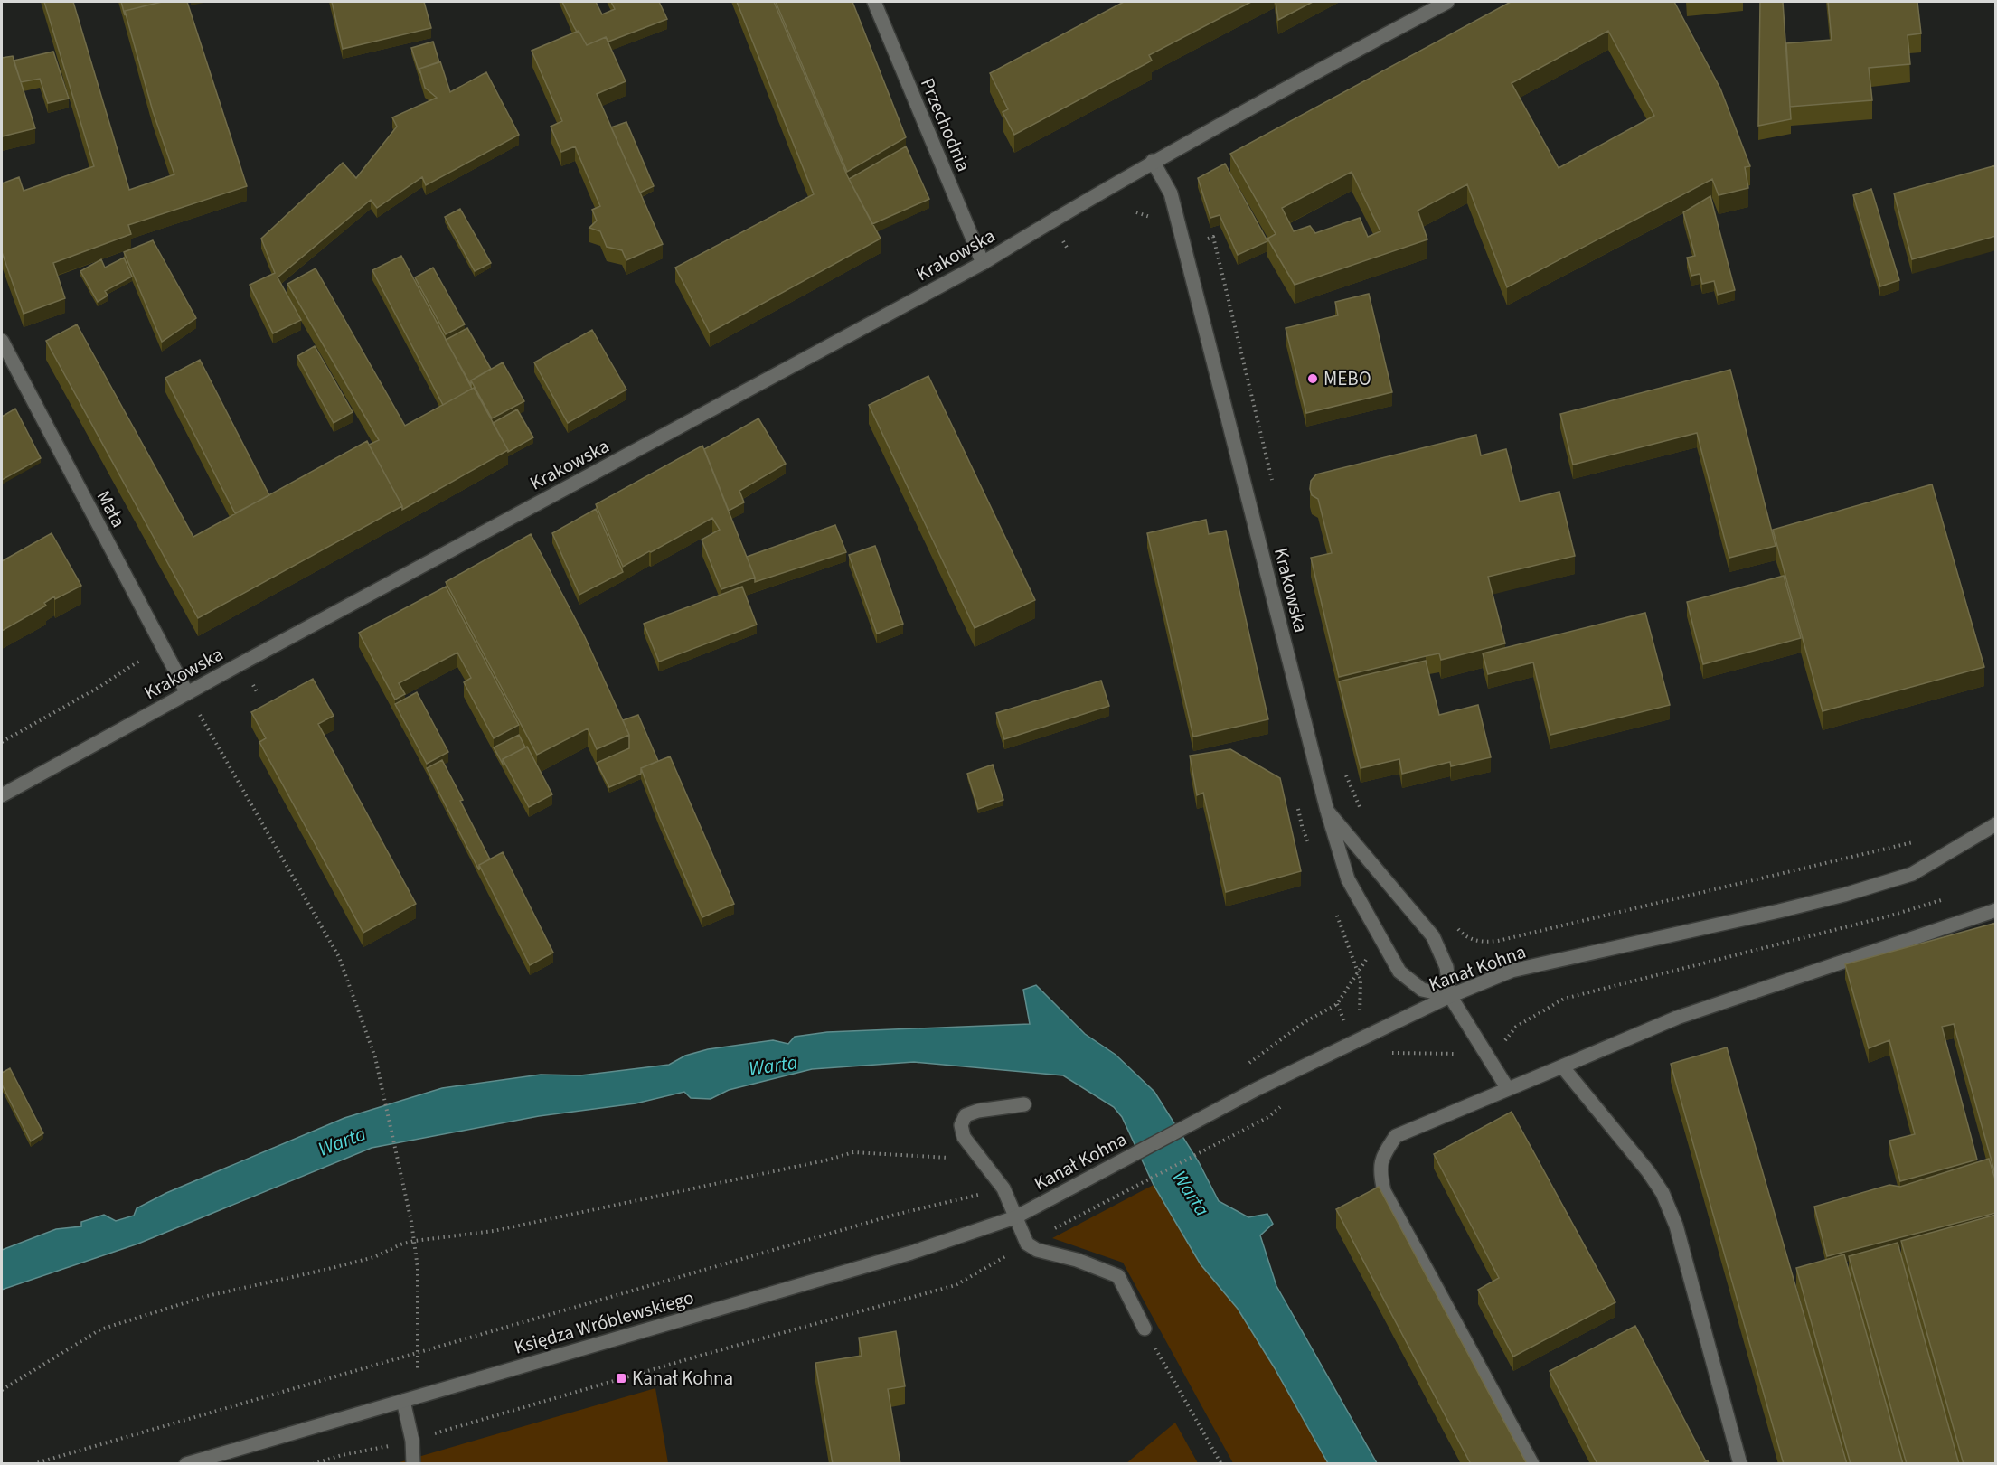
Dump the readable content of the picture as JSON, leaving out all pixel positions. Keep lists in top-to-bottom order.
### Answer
{
  "streets": {
    "street": [
      "Przechodnia",
      "Krakowska",
      "Mała",
      "Kanał Kohna",
      "Księdza Wróblewskiego"
    ]
  },
  "crossings": [
    ["Przechodnia", "Krakowska"],
    ["Krakowska", "Mała"],
    ["Krakowska", "Kanał Kohna"],
    ["Kanał Kohna", "Księdza Wróblewskiego"]
  ],
  "water": ["Warta"],
  "places": {
    "other": ["MEBO"],
    "transit": ["Kanał Kohna"]
  }
}
